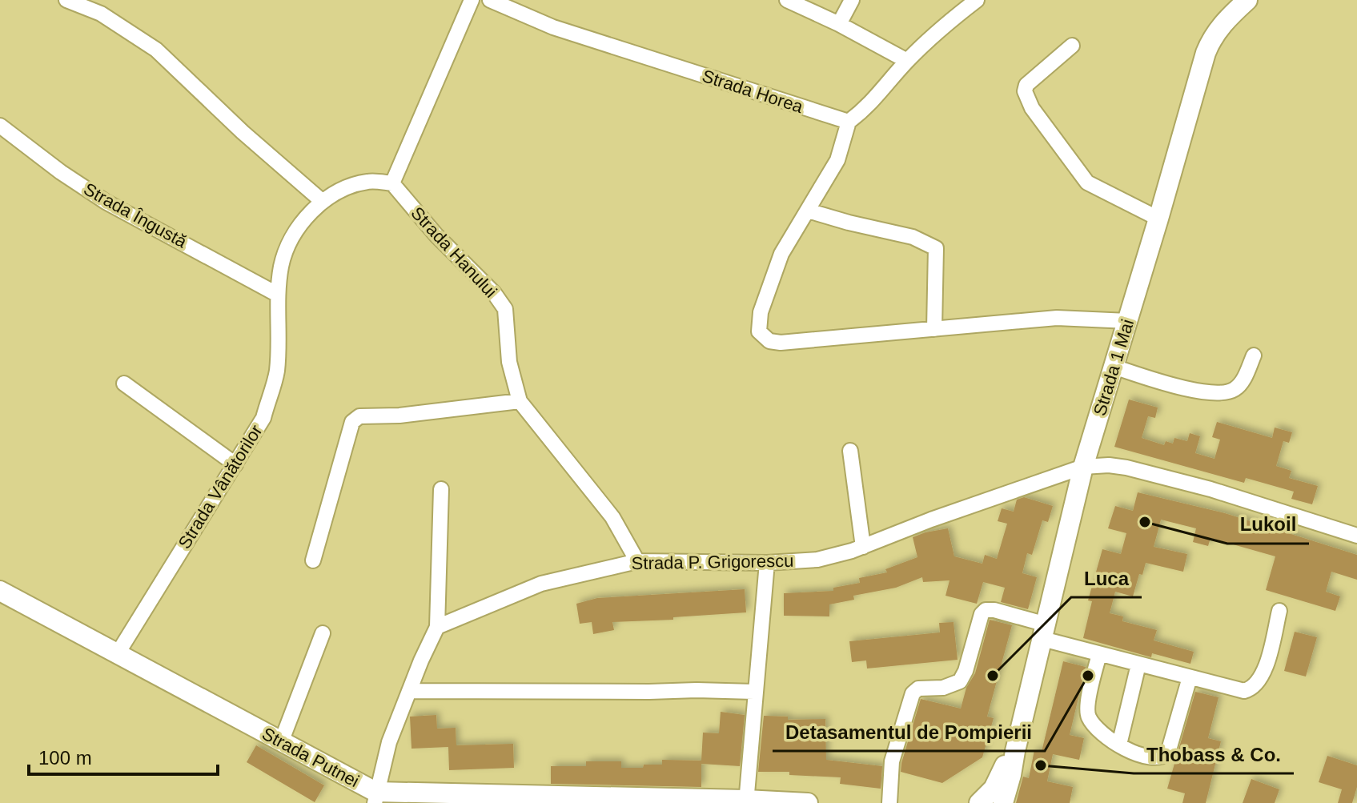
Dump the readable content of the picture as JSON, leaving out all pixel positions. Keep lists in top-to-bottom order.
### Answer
{
  "streets": {
    "main road": ["Strada 1 Mai", "Strada Putnei"],
    "street": [
      "Strada Horea",
      "Strada Îngustă",
      "Strada Hanului",
      "Strada Vânătorilor",
      "Strada P. Grigorescu"
    ]
  },
  "crossings": [
    ["Strada Îngustă", "Strada Vânătorilor"],
    ["Strada Hanului", "Strada Vânătorilor"],
    ["Strada Hanului", "Strada P. Grigorescu"],
    ["Strada 1 Mai", "Strada P. Grigorescu"],
    ["Strada Vânătorilor", "Strada Putnei"]
  ],
  "places": [
    "Lukoil",
    "Luca",
    "Detasamentul de Pompierii",
    "Thobass & Co."
  ],
  "scale_bar": "100 m"
}
